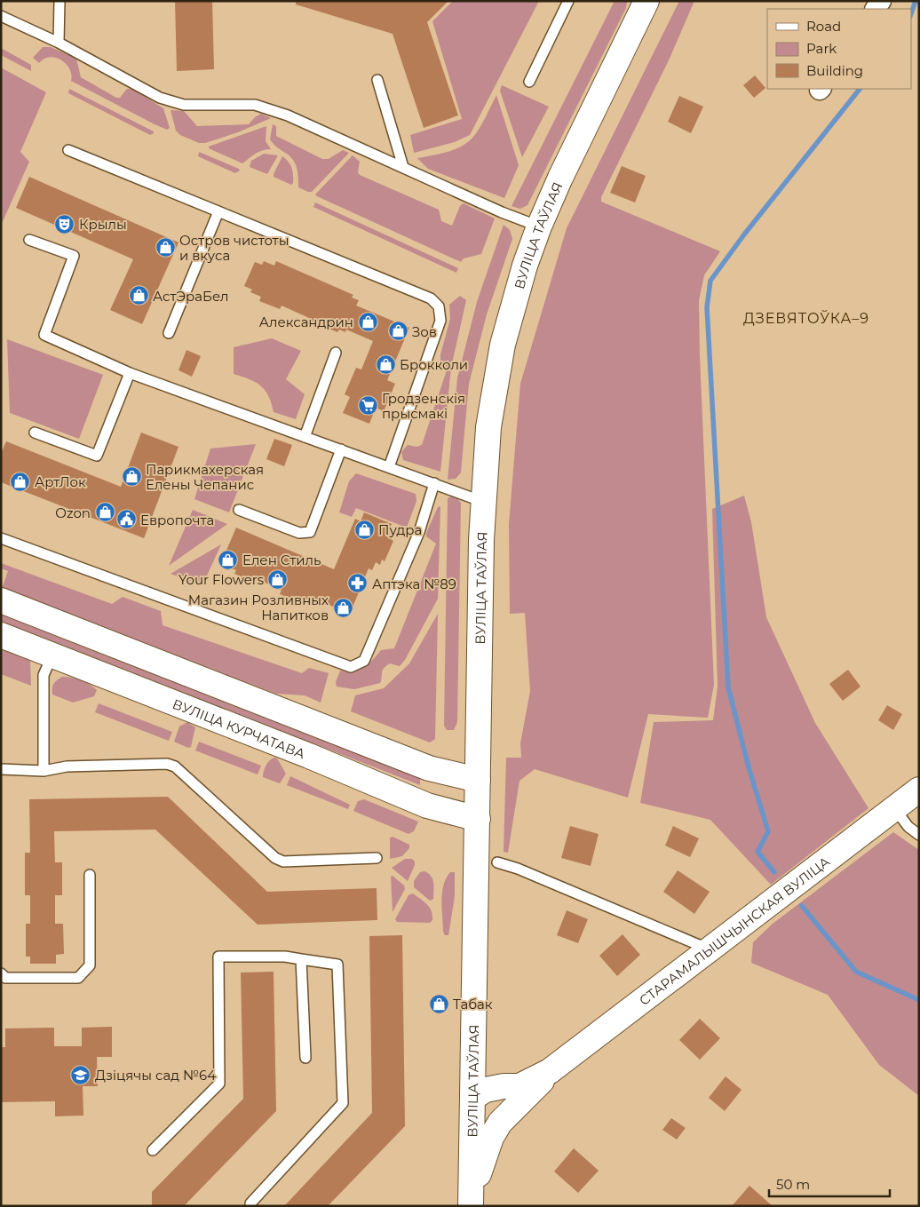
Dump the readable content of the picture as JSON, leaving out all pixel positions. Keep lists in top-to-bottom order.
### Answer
{
  "streets": {
    "main road": ["ВУЛІЦА ТАЎЛАЯ", "ВУЛІЦА КУРЧАТАВА", "СТАРАМАЛЫШЧЫНСКАЯ ВУЛІЦА"]
  },
  "crossings": [
    ["ВУЛІЦА ТАЎЛАЯ", "ВУЛІЦА КУРЧАТАВА"],
    ["ВУЛІЦА ТАЎЛАЯ", "СТАРАМАЛЫШЧЫНСКАЯ ВУЛІЦА"]
  ],
  "districts": ["ДЗЕВЯТОЎКА–9"],
  "places": {
    "theatre": ["Крылы"],
    "shop": [
      "Остров чистоты и вкуса",
      "АстЭраБел",
      "Александрин",
      "Зов",
      "Брокколи",
      "Парикмахерская Елены Чепанис",
      "АртЛок",
      "Ozon",
      "Пудра",
      "Елен Стиль",
      "Your Flowers",
      "Магазин Розливных Напитков",
      "Табак"
    ],
    "supermarket": ["Гродзенскія прысмакі"],
    "public building": ["Европочта"],
    "pharmacy": ["Аптэка №89"],
    "school or university": ["Дзіцячы сад №64"]
  },
  "legend": ["Road", "Park", "Building"],
  "scale_bar": "50 m"
}
